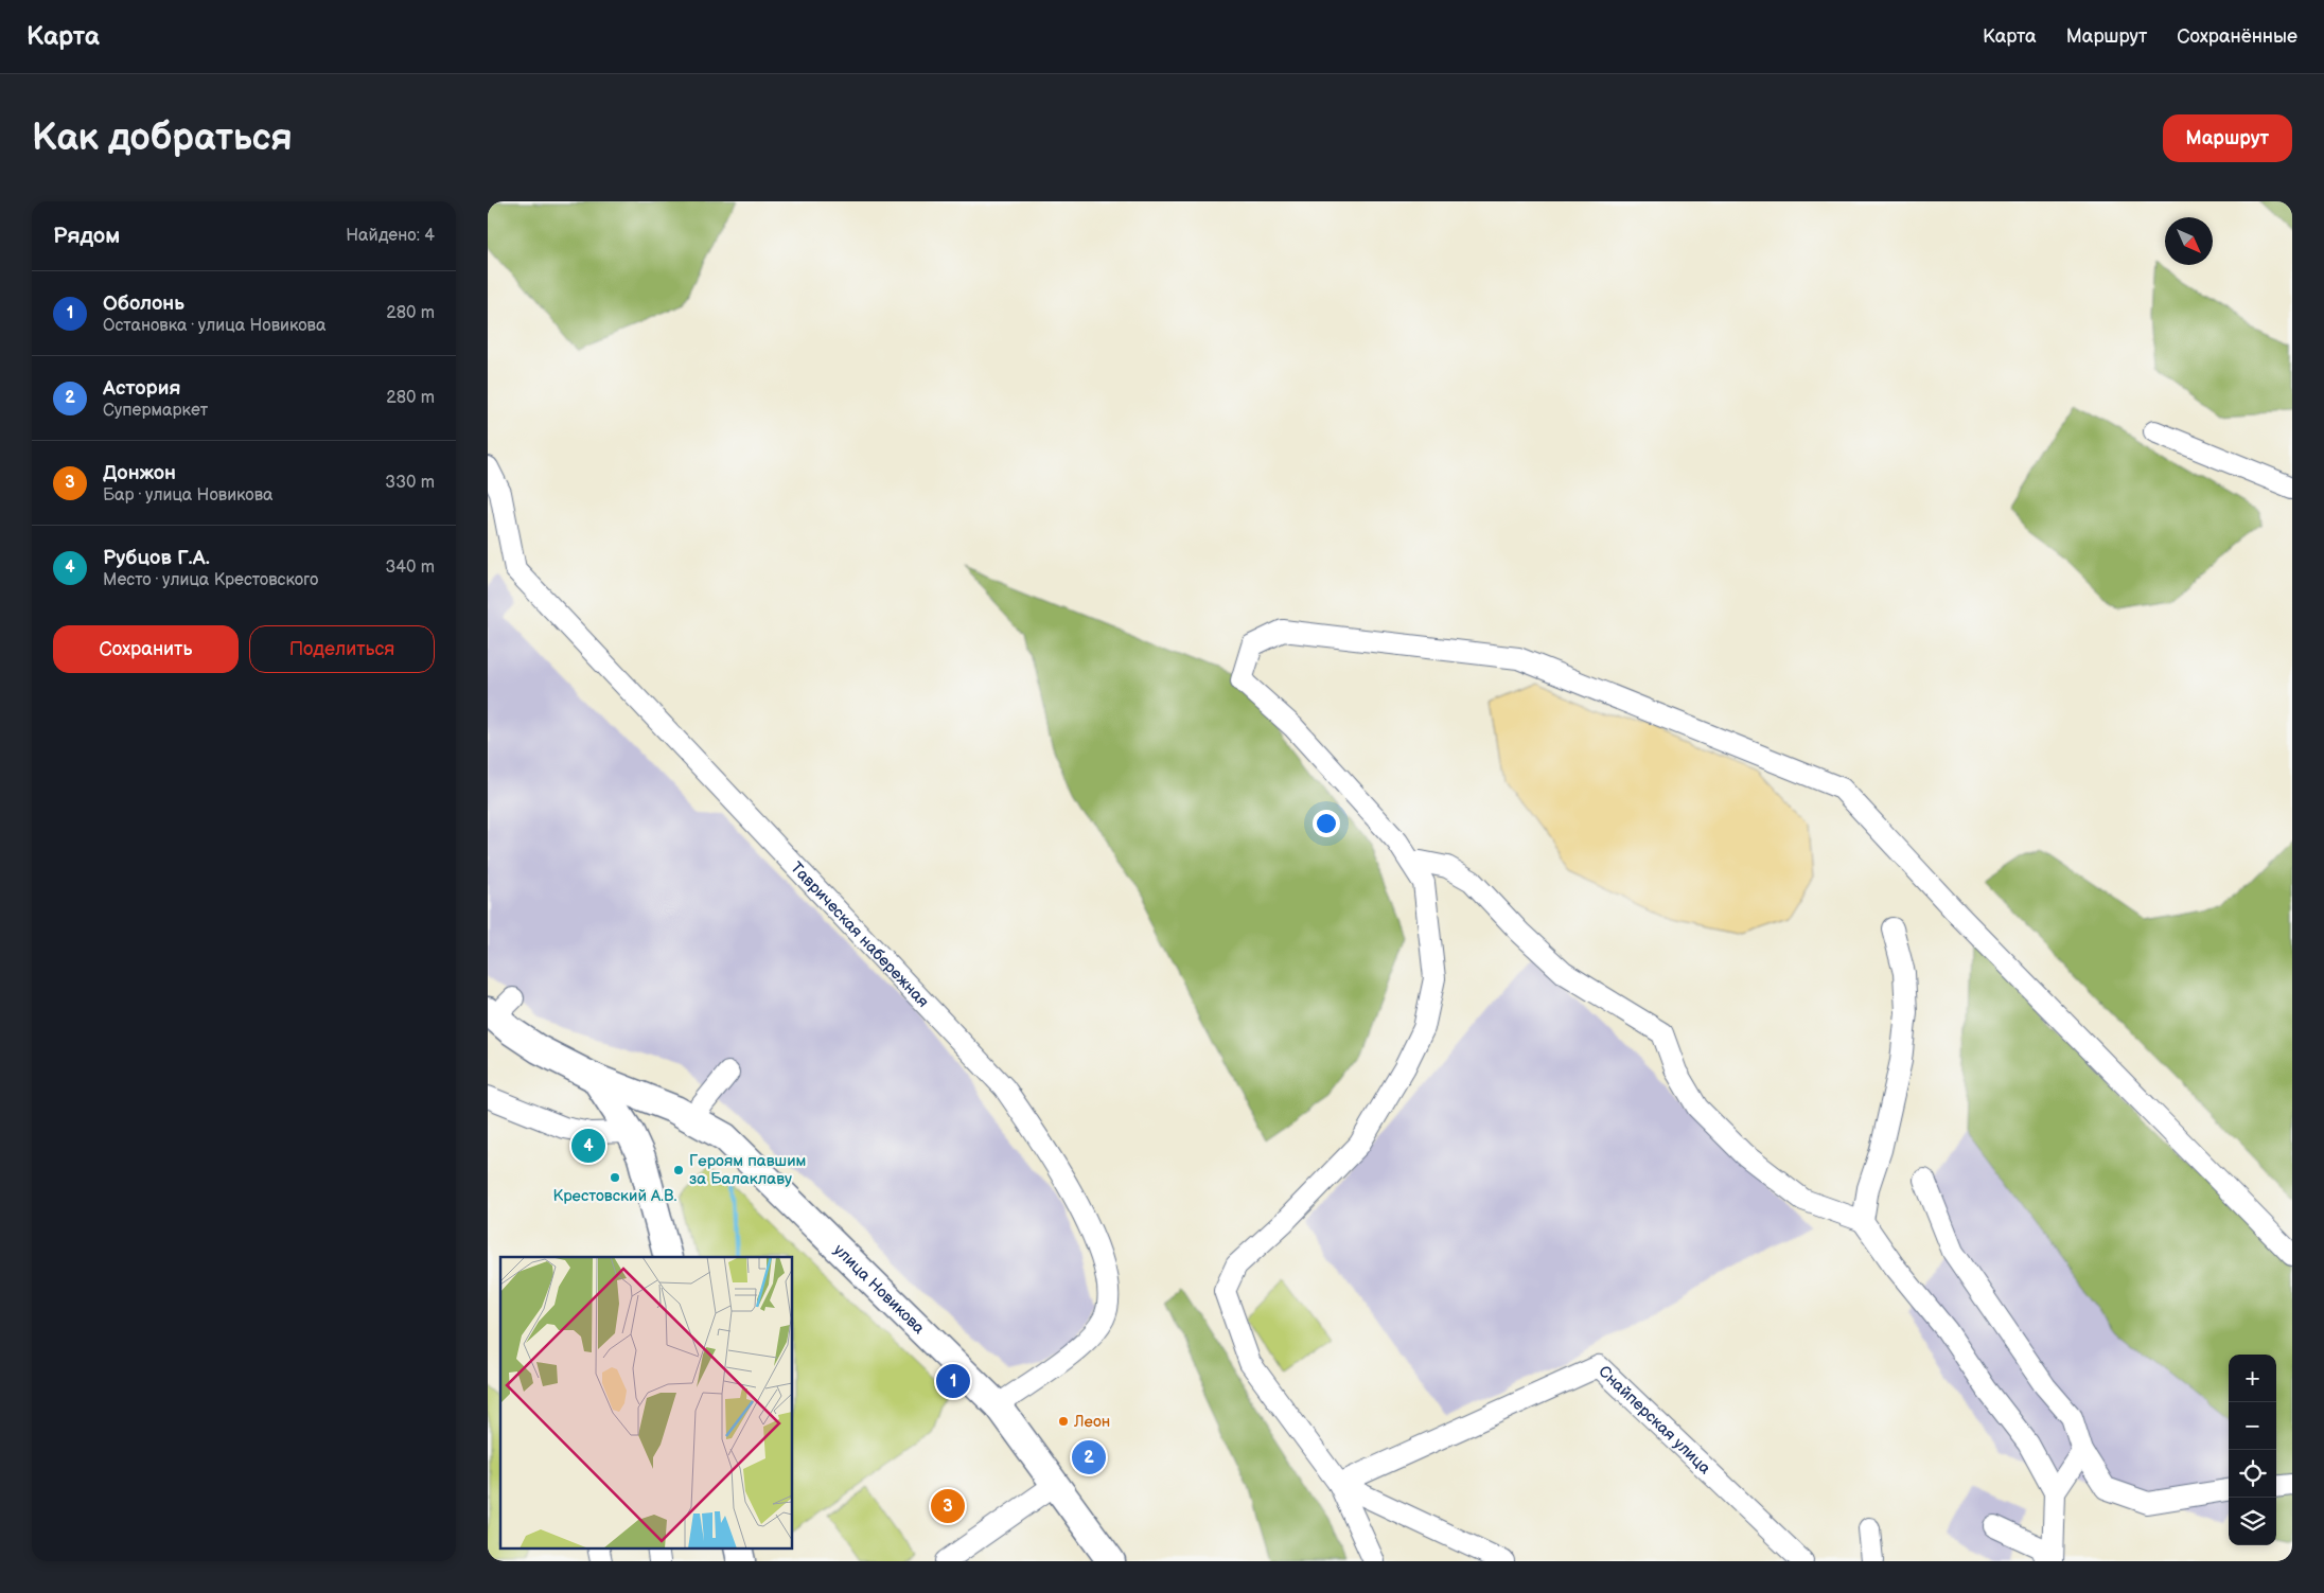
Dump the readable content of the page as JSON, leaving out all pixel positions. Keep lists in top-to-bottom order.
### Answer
{
  "streets": {
    "main road": ["улица Новикова"],
    "street": ["Таврическая набережная", "Снайперская улица"]
  },
  "crossings": [
    ["Таврическая набережная", "улица Новикова"]
  ],
  "places": ["Героям павшим за Балаклаву", "Крестовский А.В.", "Леон"],
  "north": "bottom right",
  "page": {
    "header": "Карта",
    "nav": ["Карта", "Маршрут", "Сохранённые"],
    "buttons": [
      "Маршрут",
      ["Сохранить", "Поделиться"]
    ],
    "title": "Как добраться",
    "heading": ["Рядом", "Найдено: 4"],
    "list": [
      {
        "mark": "1",
        "name": "Оболонь",
        "note": "Остановка · улица Новикова",
        "value": "280 m"
      },
      {
        "mark": "2",
        "name": "Астория",
        "note": "Супермаркет",
        "value": "280 m"
      },
      {
        "mark": "3",
        "name": "Донжон",
        "note": "Бар · улица Новикова",
        "value": "330 m"
      },
      {
        "mark": "4",
        "name": "Рубцов Г.А.",
        "note": "Место · улица Крестовского",
        "value": "340 m"
      }
    ],
    "pins": [
      "4",
      "1",
      "2",
      "3"
    ],
    "map_buttons": ["+", "−"]
  }
}
